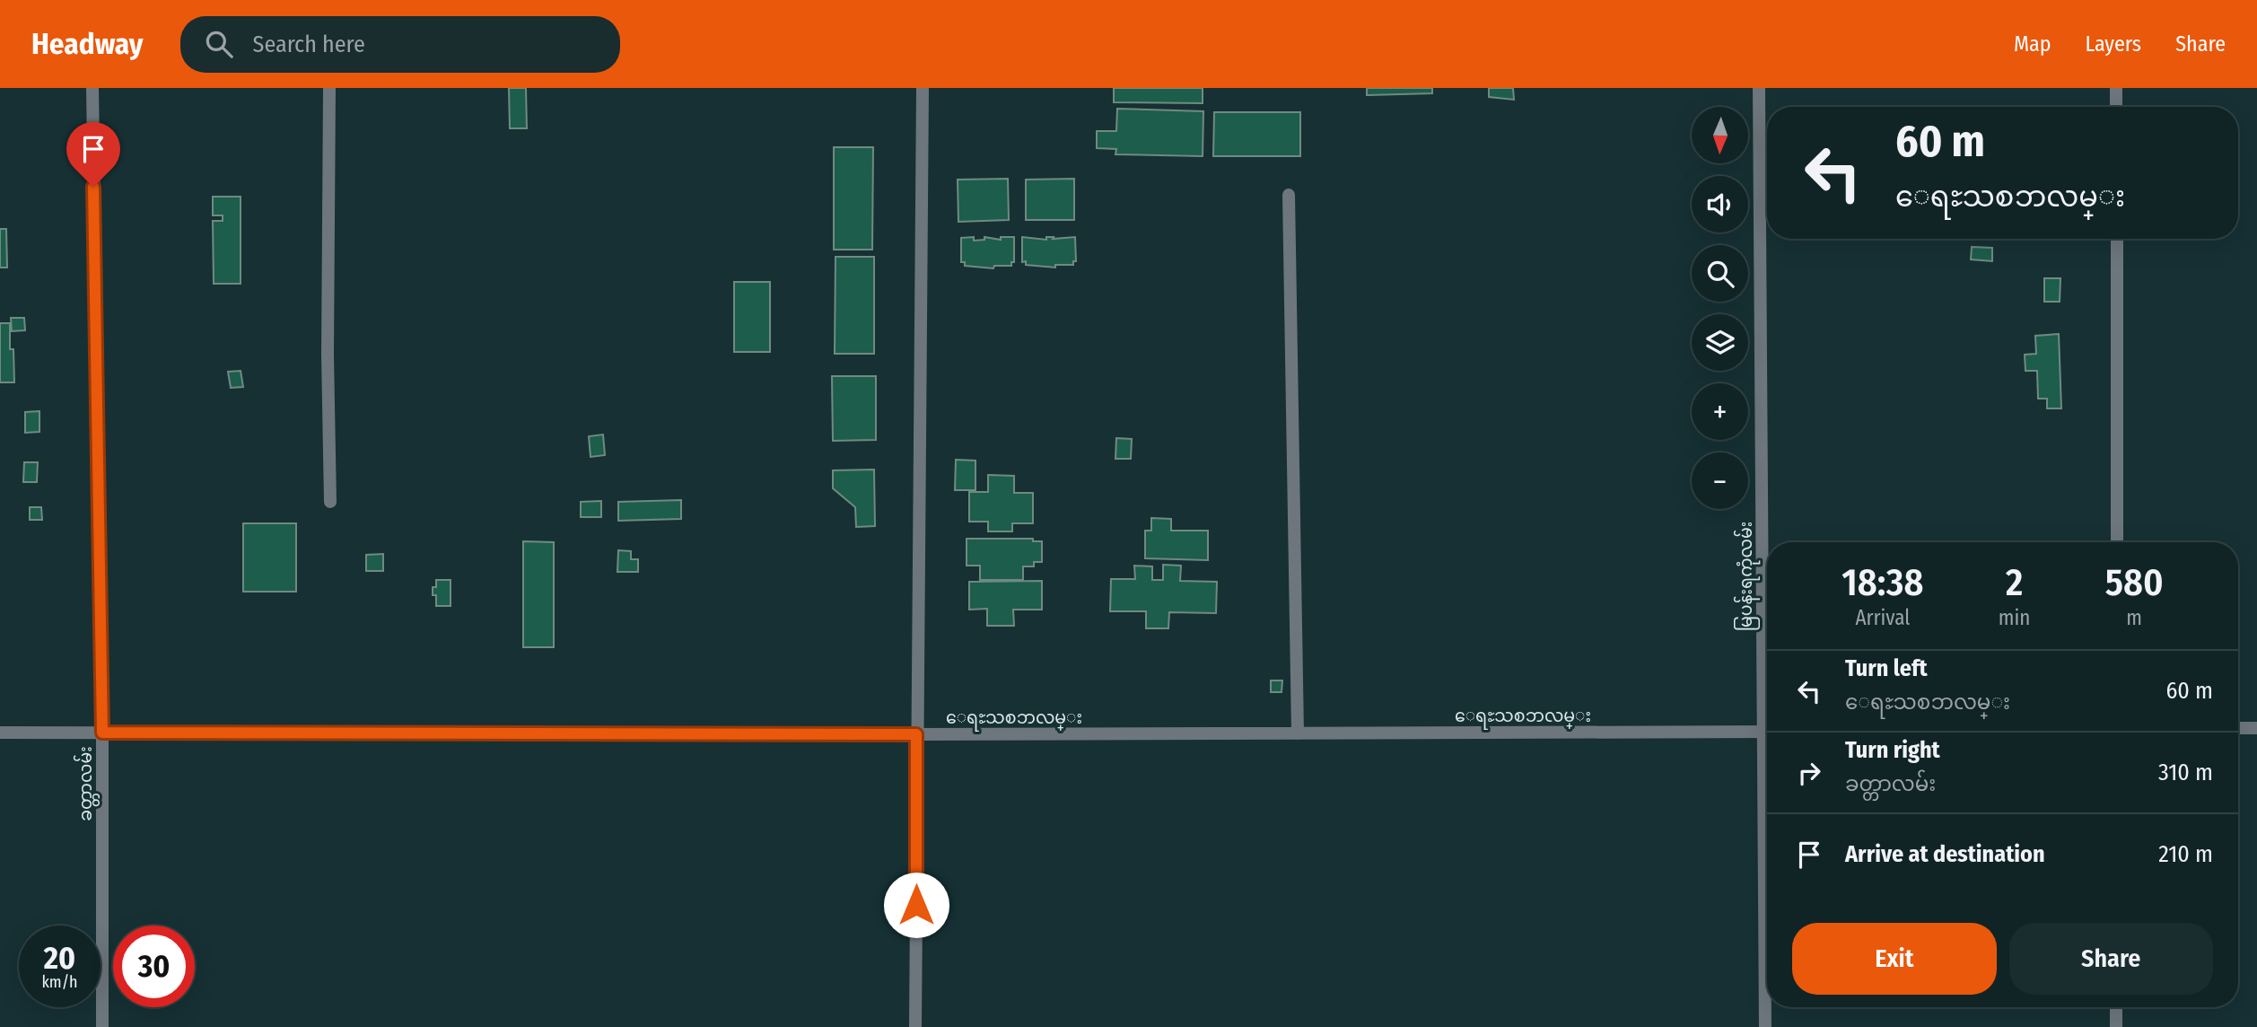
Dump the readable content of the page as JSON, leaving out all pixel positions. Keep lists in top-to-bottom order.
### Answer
{
  "streets": {
    "street": ["မြပန်းရကုံလမ်း", "ေရႊသစၥာလမ္း", "ခတ္တာလမ်း"]
  },
  "crossings": [
    ["ေရႊသစၥာလမ္း", "ခတ္တာလမ်း"]
  ],
  "north": "bottom",
  "page": {
    "header": "Headway",
    "search": "Search here",
    "nav": ["Map", "Layers", "Share"],
    "map_buttons": ["+", "−"],
    "turn": ["60 m", "ေရႊသစၥာလမ္း"],
    "eta": [
      "18:38",
      "Arrival",
      "2",
      "min",
      "580",
      "m"
    ],
    "list": [
      {
        "name": "Turn left",
        "note": "ေရႊသစၥာလမ္း",
        "value": "60 m"
      },
      {
        "name": "Turn right",
        "note": "ခတ္တာလမ်း",
        "value": "310 m"
      },
      {
        "name": "Arrive at destination",
        "value": "210 m"
      }
    ],
    "buttons": ["Exit", "Share"],
    "speed": "20 km/h",
    "limit": "30"
  }
}
